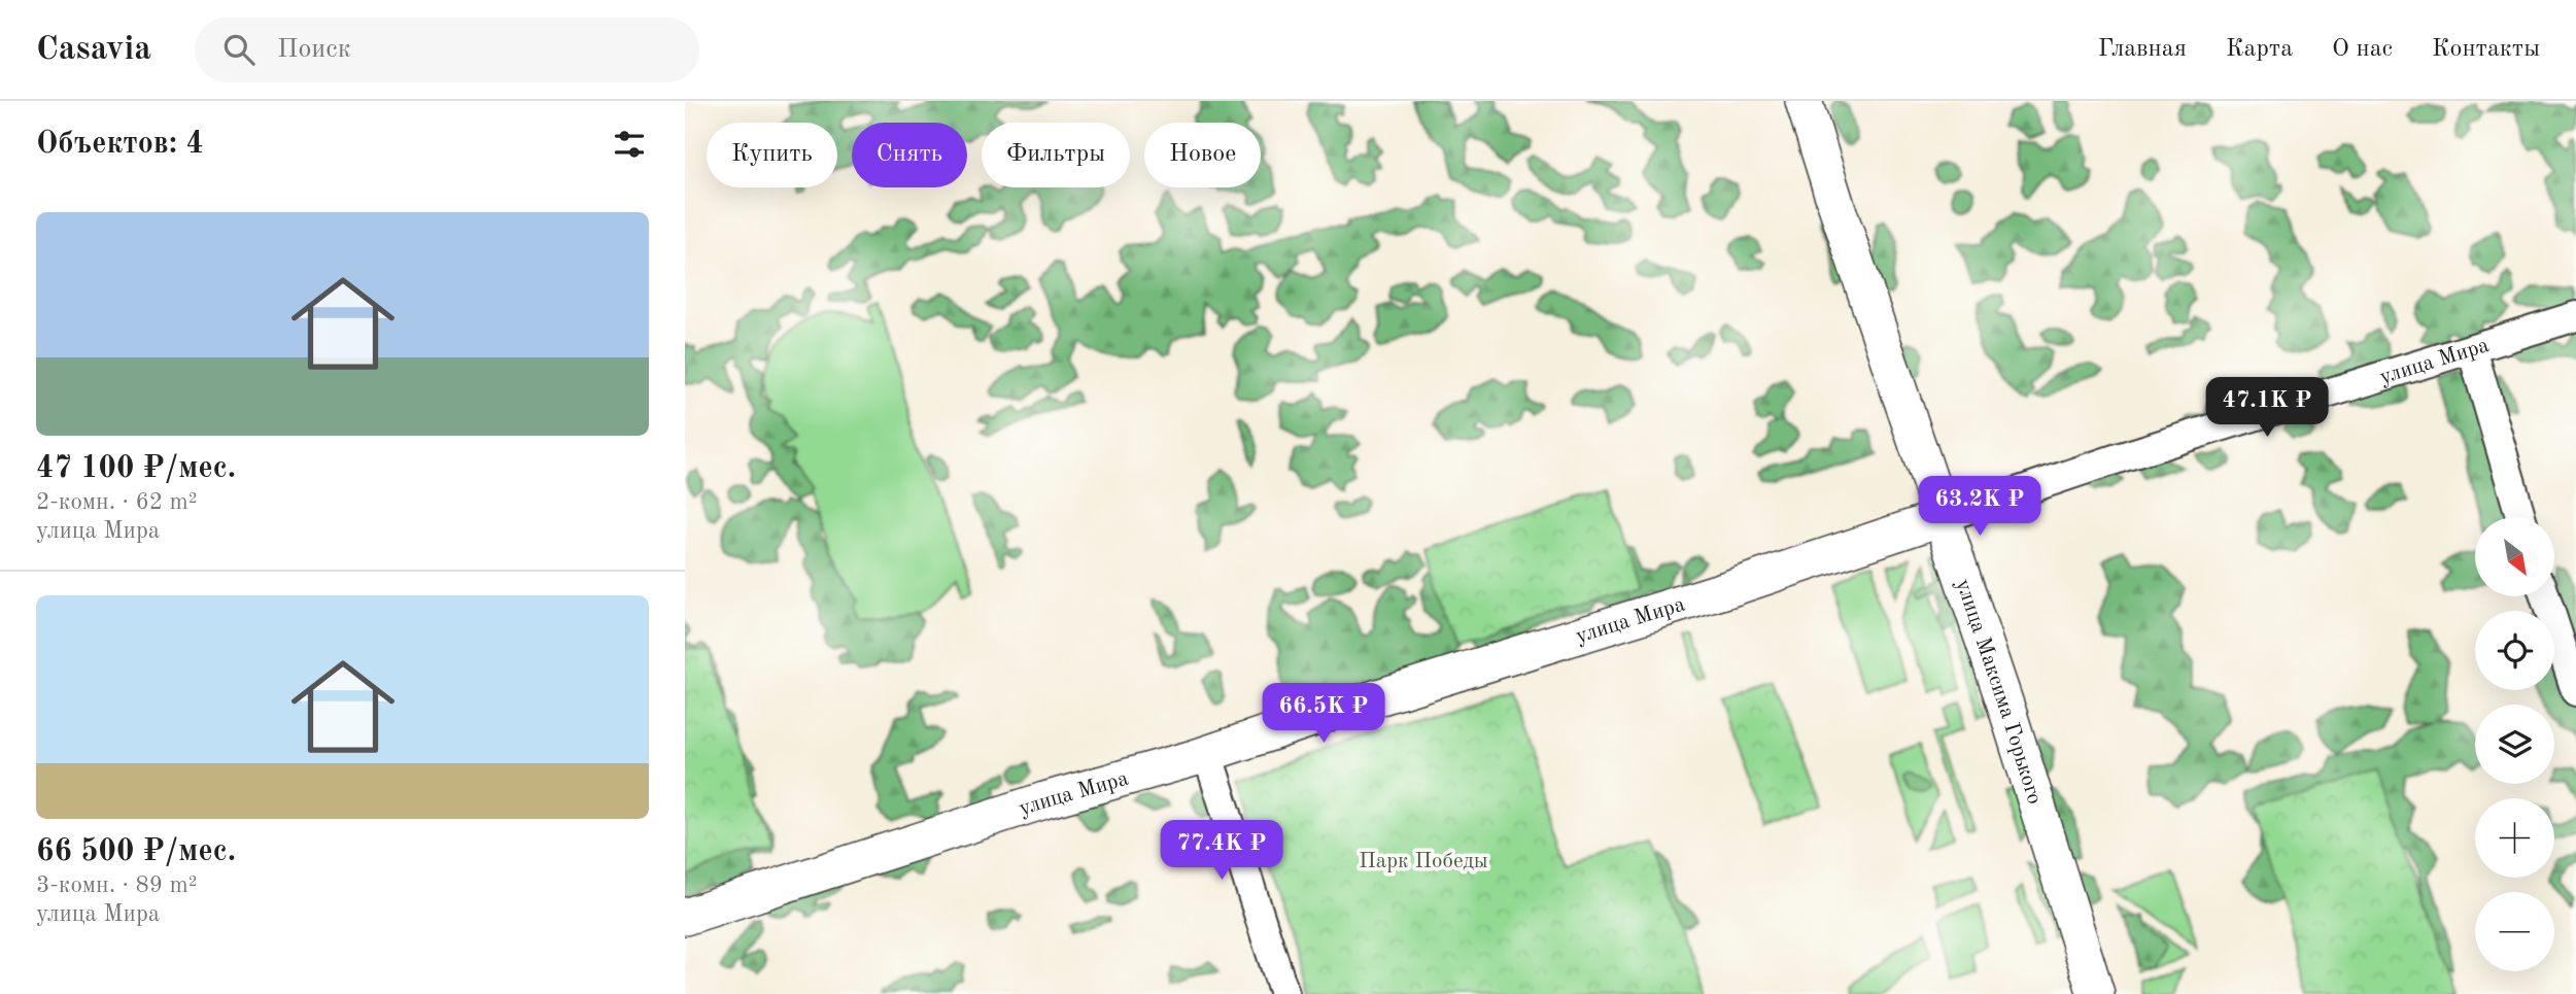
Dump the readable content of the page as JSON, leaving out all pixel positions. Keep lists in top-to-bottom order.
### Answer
{
  "streets": {
    "main road": ["улица Мира", "улица Максима Горького"]
  },
  "crossings": [
    ["улица Мира", "улица Максима Горького"]
  ],
  "parks": ["Парк Победы"],
  "north": "bottom right",
  "page": {
    "header": "Casavia",
    "search": "Поиск",
    "nav": [
      "Главная",
      "Карта",
      "О нас",
      "Контакты"
    ],
    "heading": "Объектов: 4",
    "chip": [
      "Купить",
      "Снять",
      "Фильтры",
      "Новое"
    ],
    "list": [
      {
        "name": "47 100 ₽/мес.",
        "note": "2-комн. · 62 m² · улица Мира"
      },
      {
        "name": "66 500 ₽/мес.",
        "note": "3-комн. · 89 m² · улица Мира"
      }
    ],
    "price": [
      "47.1K ₽",
      "63.2K ₽",
      "66.5K ₽",
      "77.4K ₽"
    ],
    "map_buttons": ["+", "−"]
  }
}
